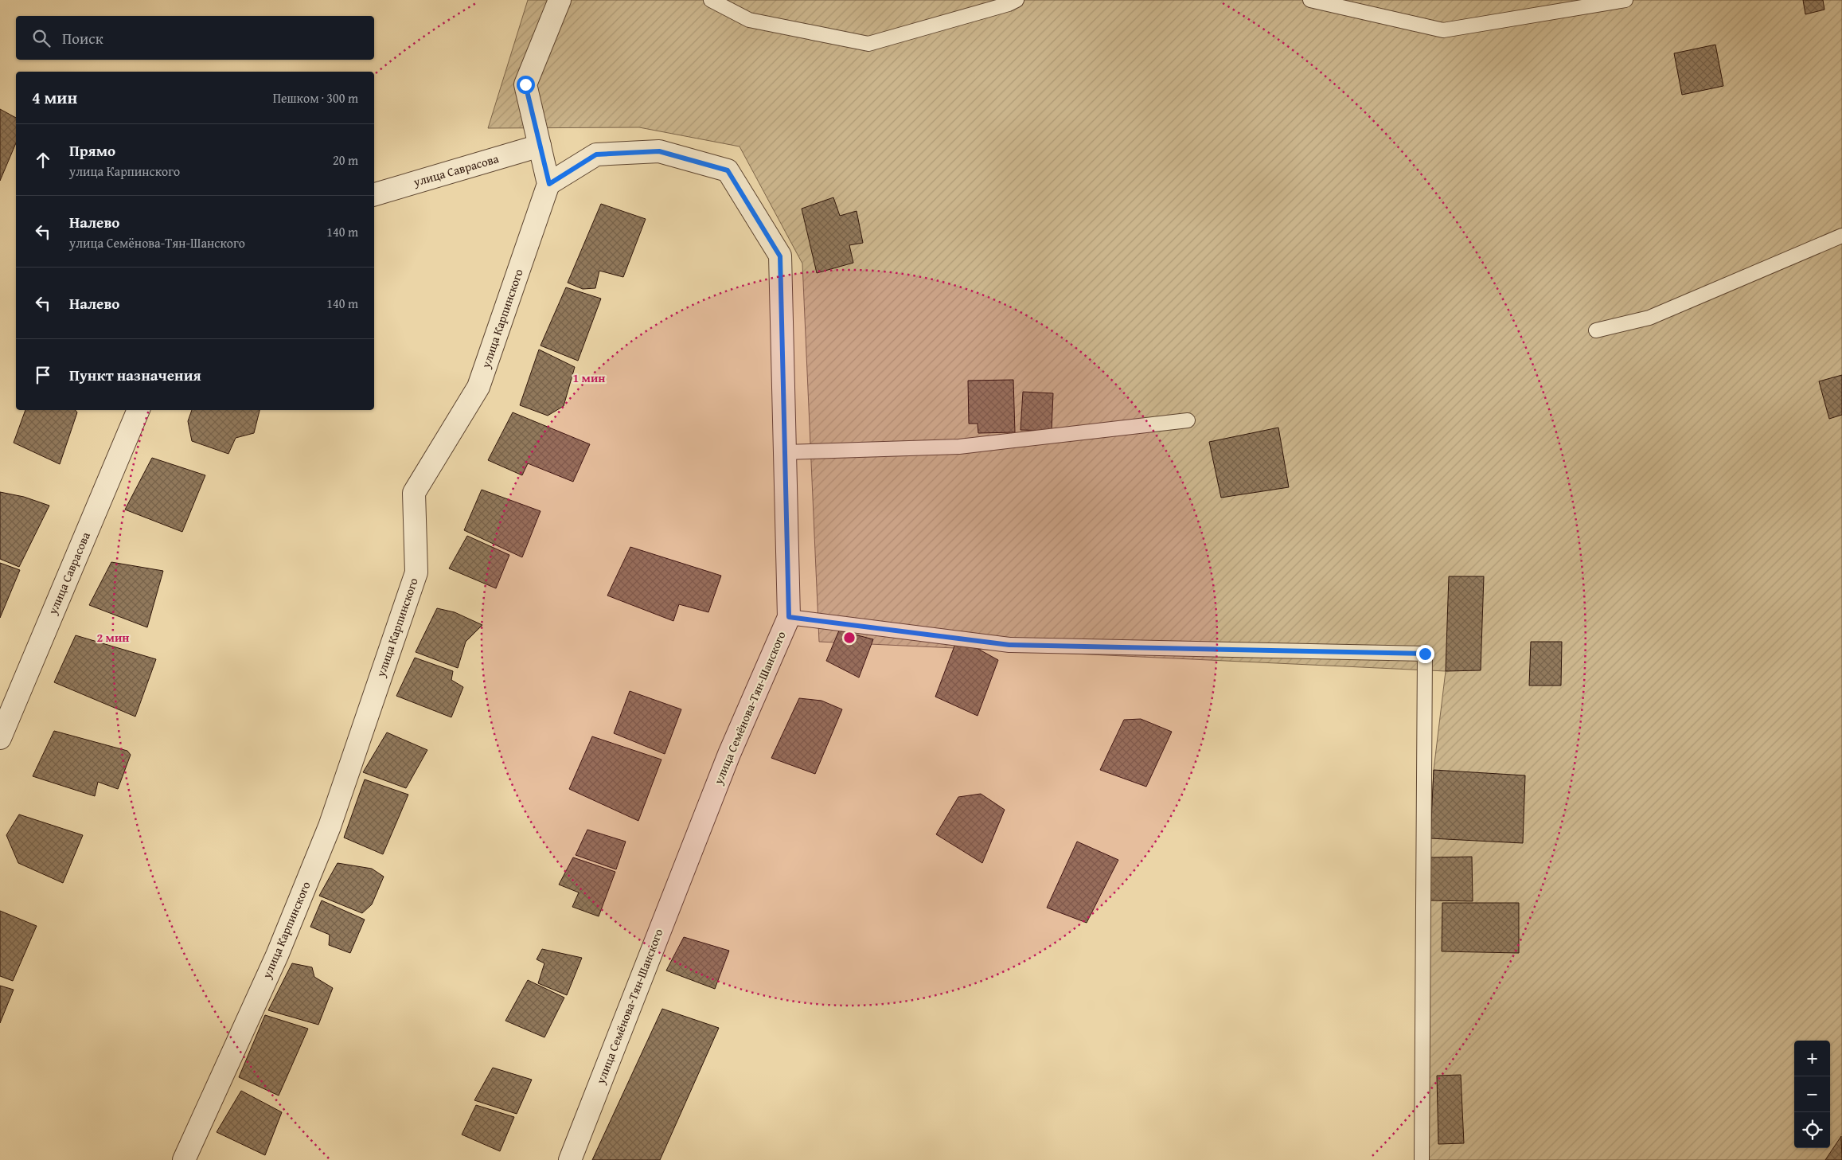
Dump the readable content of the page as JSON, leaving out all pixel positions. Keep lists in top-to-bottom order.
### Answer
{
  "streets": {
    "street": ["улица Саврасова", "улица Карпинского", "улица Семёнова-Тян-Шанского"]
  },
  "crossings": [
    ["улица Карпинского", "улица Семёнова-Тян-Шанского"]
  ],
  "page": {
    "search": "Поиск",
    "heading": ["4 мин", "Пешком · 300 m"],
    "list": [
      ["Прямо", "улица Карпинского", "20 m"],
      ["Налево", "улица Семёнова-Тян-Шанского", "140 m"],
      ["Налево", "140 m"],
      "Пункт назначения"
    ],
    "map_buttons": ["+", "−"]
  },
  "rings": ["1 мин", "2 мин"]
}
